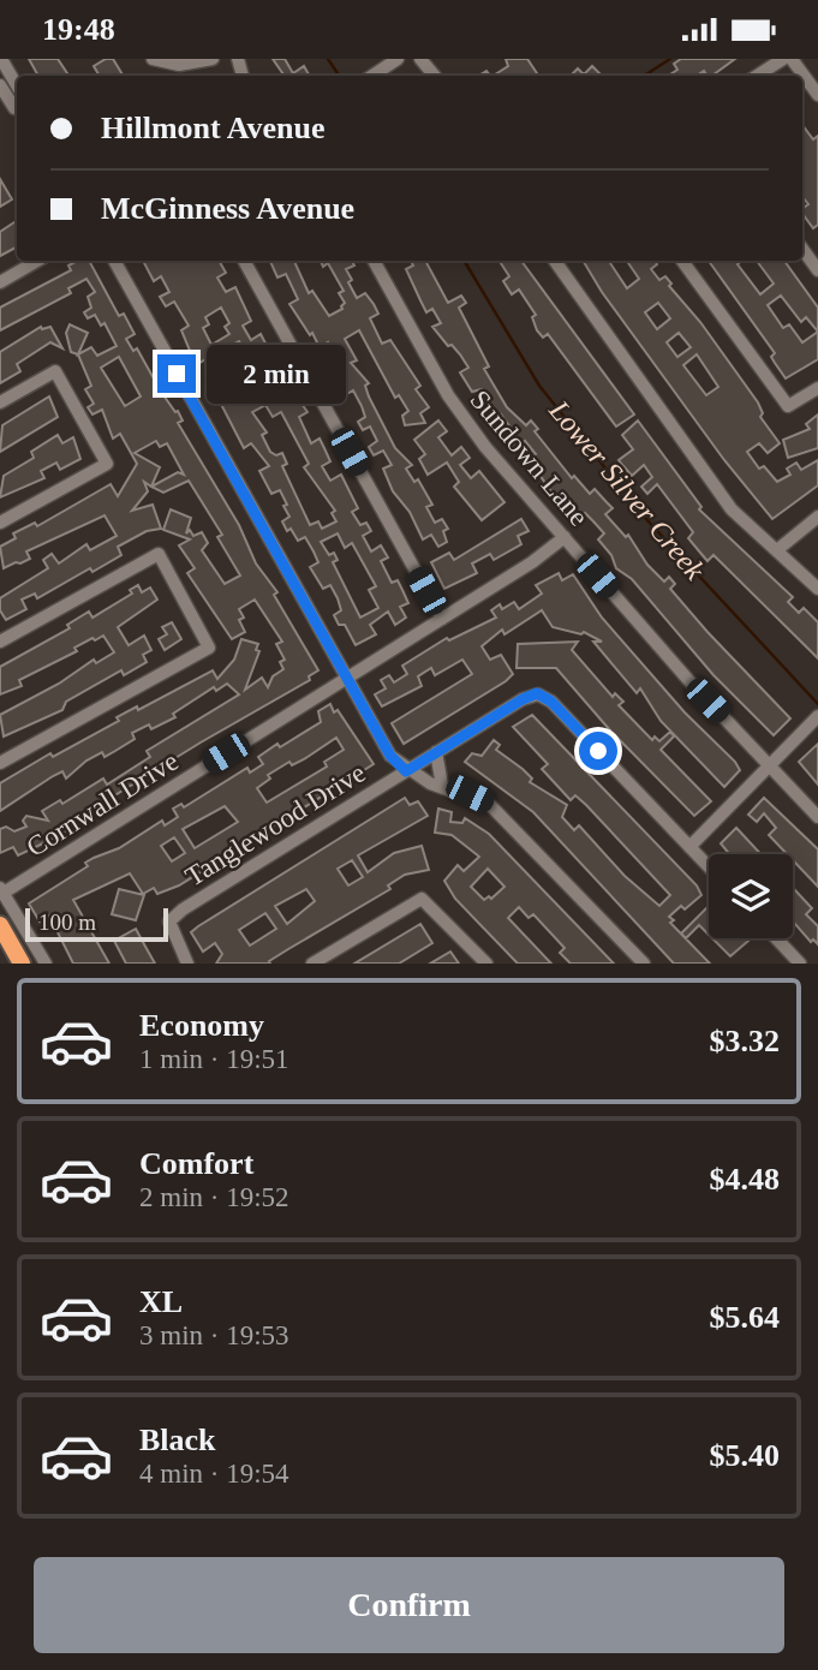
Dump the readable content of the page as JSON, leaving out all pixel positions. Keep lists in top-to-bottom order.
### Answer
{
  "streets": {
    "street": ["Sundown Lane", "Cornwall Drive", "Tanglewood Drive"]
  },
  "crossings": [
    ["Sundown Lane", "Cornwall Drive"]
  ],
  "water": ["Lower Silver Creek"],
  "scale_bar": "100 m",
  "page": {
    "status": "19:48",
    "banner": ["Hillmont Avenue", "McGinness Avenue"],
    "bubble": "2 min",
    "scale": "100 m",
    "list": [
      {
        "name": "Economy",
        "note": "1 min · 19:51",
        "value": "$3.32"
      },
      {
        "name": "Comfort",
        "note": "2 min · 19:52",
        "value": "$4.48"
      },
      {
        "name": "XL",
        "note": "3 min · 19:53",
        "value": "$5.64"
      },
      {
        "name": "Black",
        "note": "4 min · 19:54",
        "value": "$5.40"
      }
    ],
    "buttons": "Confirm"
  }
}
